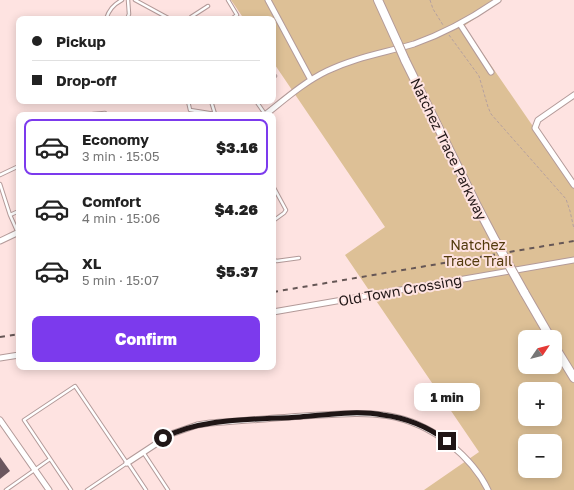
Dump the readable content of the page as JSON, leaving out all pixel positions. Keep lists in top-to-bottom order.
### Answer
{
  "streets": {
    "main road": ["Natchez Trace Parkway"],
    "street": ["Old Town Crossing"]
  },
  "parks": ["Natchez Trace Trail"],
  "north": "top right",
  "page": {
    "banner": ["Pickup", "Drop-off"],
    "list": [
      {
        "name": "Economy",
        "note": "3 min · 15:05",
        "value": "$3.16"
      },
      {
        "name": "Comfort",
        "note": "4 min · 15:06",
        "value": "$4.26"
      },
      {
        "name": "XL",
        "note": "5 min · 15:07",
        "value": "$5.37"
      }
    ],
    "buttons": "Confirm",
    "map_buttons": ["+", "−"],
    "bubble": "1 min"
  }
}
